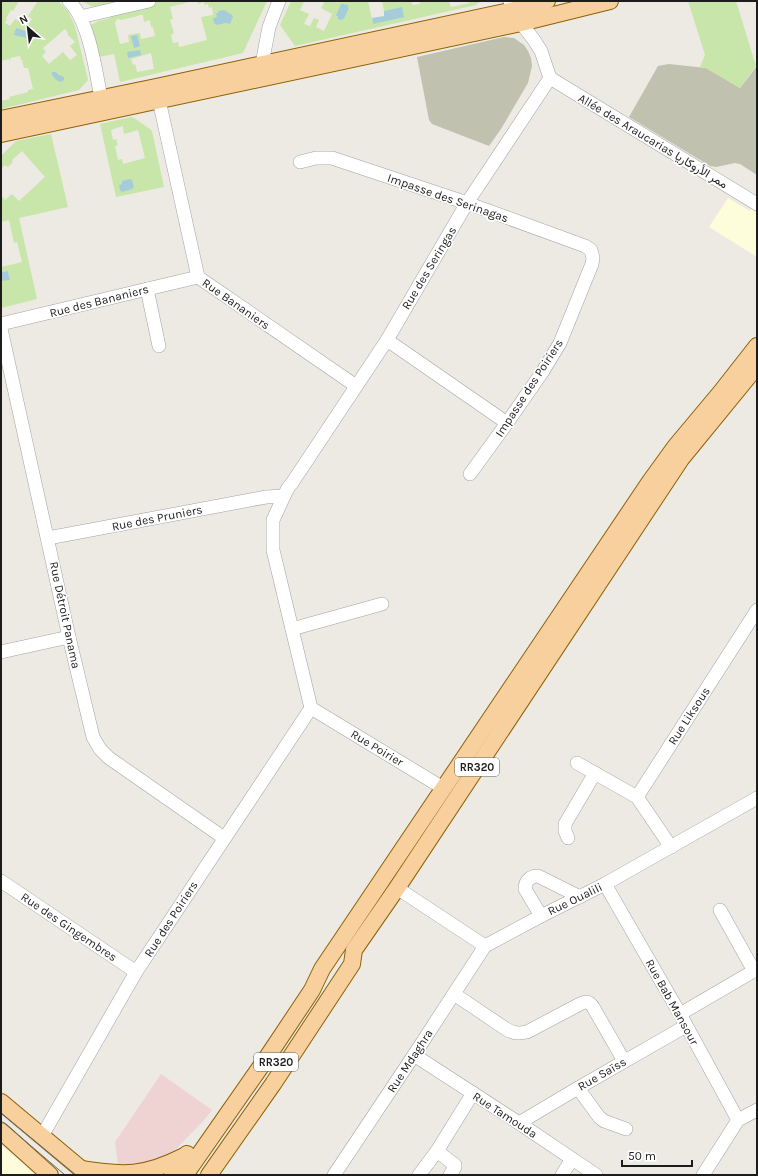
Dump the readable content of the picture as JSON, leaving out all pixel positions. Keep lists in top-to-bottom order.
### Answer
{
  "streets": {
    "main road": ["RR320"],
    "street": [
      "Allée des Araucarias ممر الأروكاريا",
      "Impasse des Serinagas",
      "Rue des Seringas",
      "Rue des Bananiers",
      "Rue Bananiers",
      "Impasse des Poiriers",
      "Rue des Pruniers",
      "Rue Détroit Panama",
      "Rue Liksous",
      "Rue Poirier",
      "Rue Oualili",
      "Rue des Poiriers",
      "Rue des Gingembres",
      "Rue Bab Mansour",
      "Rue Mdaghra",
      "Rue Saïss",
      "Rue Tamouda"
    ]
  },
  "crossings": [
    ["Allée des Araucarias ممر الأروكاريا", "Rue des Seringas"],
    ["Impasse des Serinagas", "Rue des Seringas"],
    ["Impasse des Serinagas", "Impasse des Poiriers"],
    ["Rue des Seringas", "Rue Bananiers"],
    ["Rue des Seringas", "Rue des Pruniers"],
    ["Rue des Seringas", "Rue Poirier"],
    ["Rue des Seringas", "Rue des Poiriers"],
    ["Rue des Bananiers", "Rue Bananiers"],
    ["Rue des Pruniers", "Rue Détroit Panama"],
    ["Rue Détroit Panama", "Rue des Poiriers"],
    ["Rue Poirier", "RR320"],
    ["Rue Poirier", "Rue des Poiriers"],
    ["Rue Oualili", "Rue Bab Mansour"],
    ["Rue Oualili", "Rue Mdaghra"],
    ["Rue des Poiriers", "Rue des Gingembres"],
    ["Rue Bab Mansour", "Rue Saïss"],
    ["Rue Mdaghra", "Rue Tamouda"],
    ["Rue Saïss", "Rue Tamouda"]
  ],
  "scale_bar": "50 m",
  "north": "top left"
}
